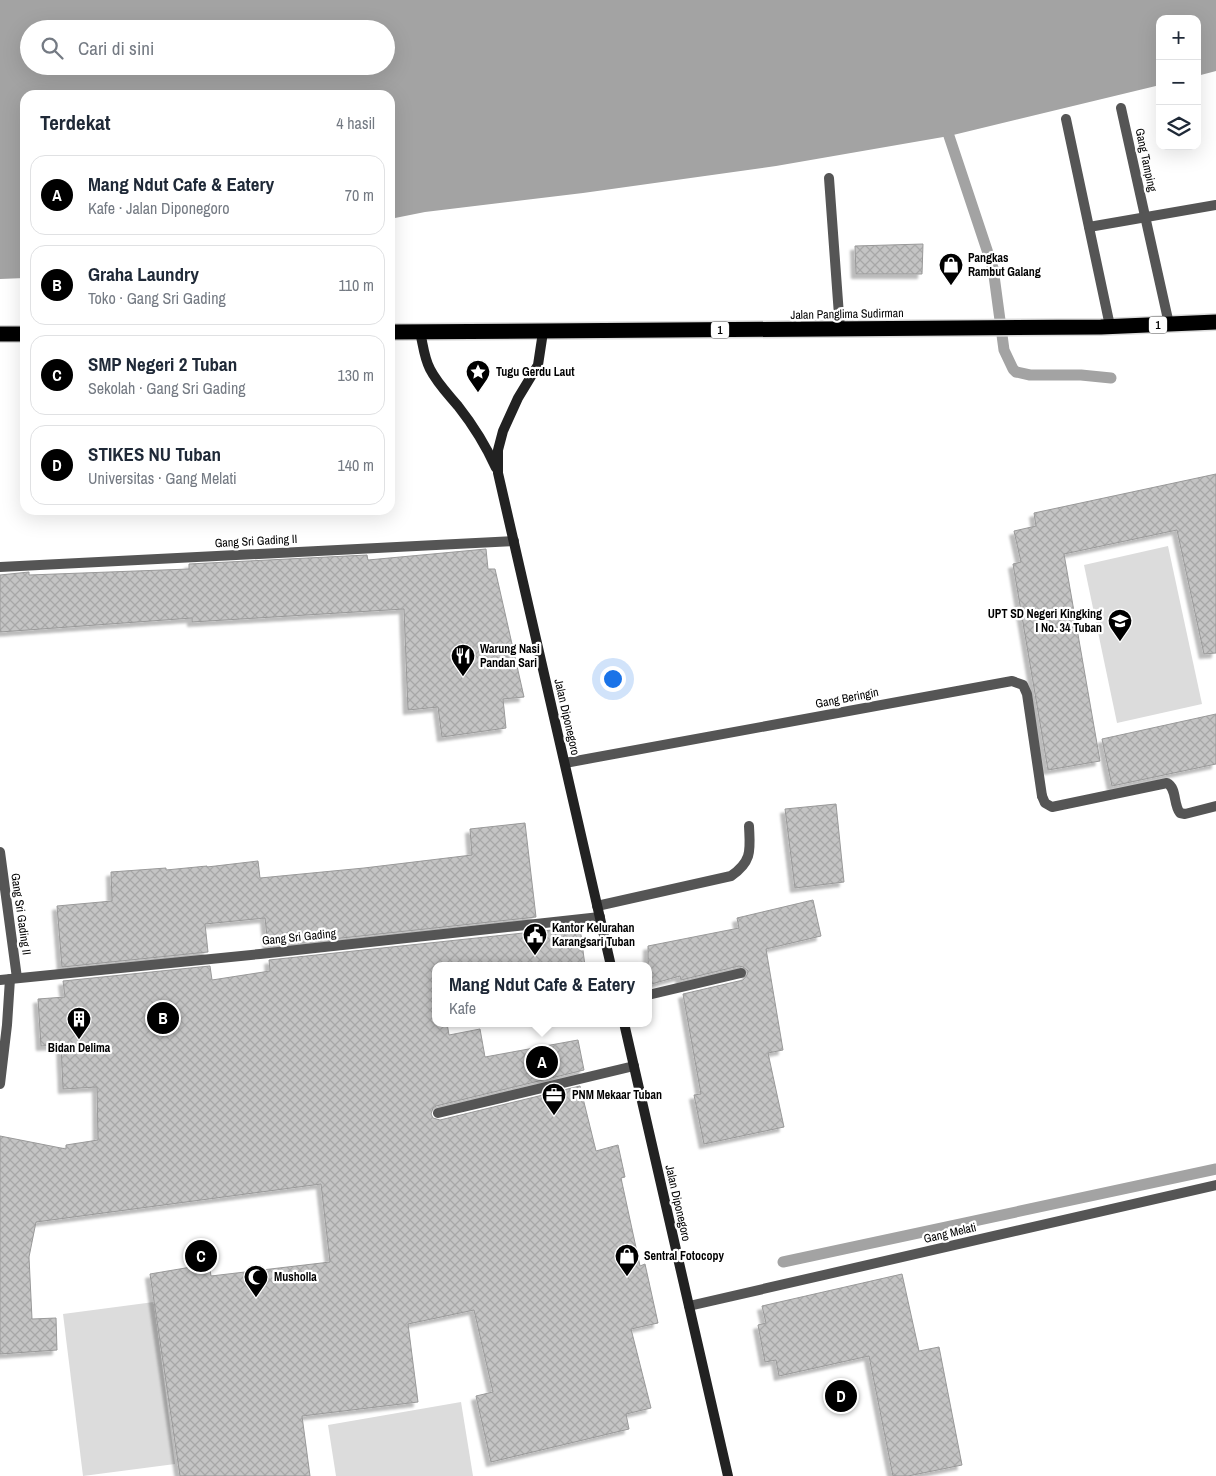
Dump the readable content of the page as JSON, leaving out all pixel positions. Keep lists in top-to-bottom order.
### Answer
{
  "streets": {
    "highway": ["Jalan Panglima Sudirman", "1"],
    "main road": ["Jalan Diponegoro"],
    "street": [
      "Gang Tamping",
      "Gang Sri Gading II",
      "Gang Beringin",
      "Gang Sri Gading",
      "Gang Melati"
    ]
  },
  "crossings": [
    ["Gang Tamping", "Jalan Panglima Sudirman"],
    ["Jalan Panglima Sudirman", "1"],
    ["Jalan Panglima Sudirman", "Jalan Diponegoro"],
    ["1", "Jalan Diponegoro"],
    ["Gang Sri Gading II", "Jalan Diponegoro"],
    ["Gang Sri Gading II", "Gang Sri Gading"],
    ["Gang Beringin", "Jalan Diponegoro"],
    ["Jalan Diponegoro", "Gang Sri Gading"],
    ["Jalan Diponegoro", "Gang Melati"]
  ],
  "places": {
    "shop": ["Pangkas Rambut Galang", "Sentral Fotocopy"],
    "place": ["Tugu Gerdu Laut"],
    "school or university": ["UPT SD Negeri Kingking I No. 34 Tuban"],
    "restaurant": ["Warung Nasi Pandan Sari"],
    "public building": ["Kantor Kelurahan Karangsari Tuban"],
    "building": ["Bidan Delima"],
    "office": ["PNM Mekaar Tuban"],
    "mosque": ["Musholla"]
  },
  "page": {
    "map_buttons": ["+", "−"],
    "search": "Cari di sini",
    "heading": ["Terdekat", "4 hasil"],
    "list": [
      {
        "mark": "A",
        "name": "Mang Ndut Cafe & Eatery",
        "note": "Kafe · Jalan Diponegoro",
        "value": "70 m"
      },
      {
        "mark": "B",
        "name": "Graha Laundry",
        "note": "Toko · Gang Sri Gading",
        "value": "110 m"
      },
      {
        "mark": "C",
        "name": "SMP Negeri 2 Tuban",
        "note": "Sekolah · Gang Sri Gading",
        "value": "130 m"
      },
      {
        "mark": "D",
        "name": "STIKES NU Tuban",
        "note": "Universitas · Gang Melati",
        "value": "140 m"
      }
    ],
    "popup": ["Mang Ndut Cafe & Eatery", "Kafe"],
    "pins": [
      "B",
      "A",
      "C",
      "D"
    ]
  }
}
